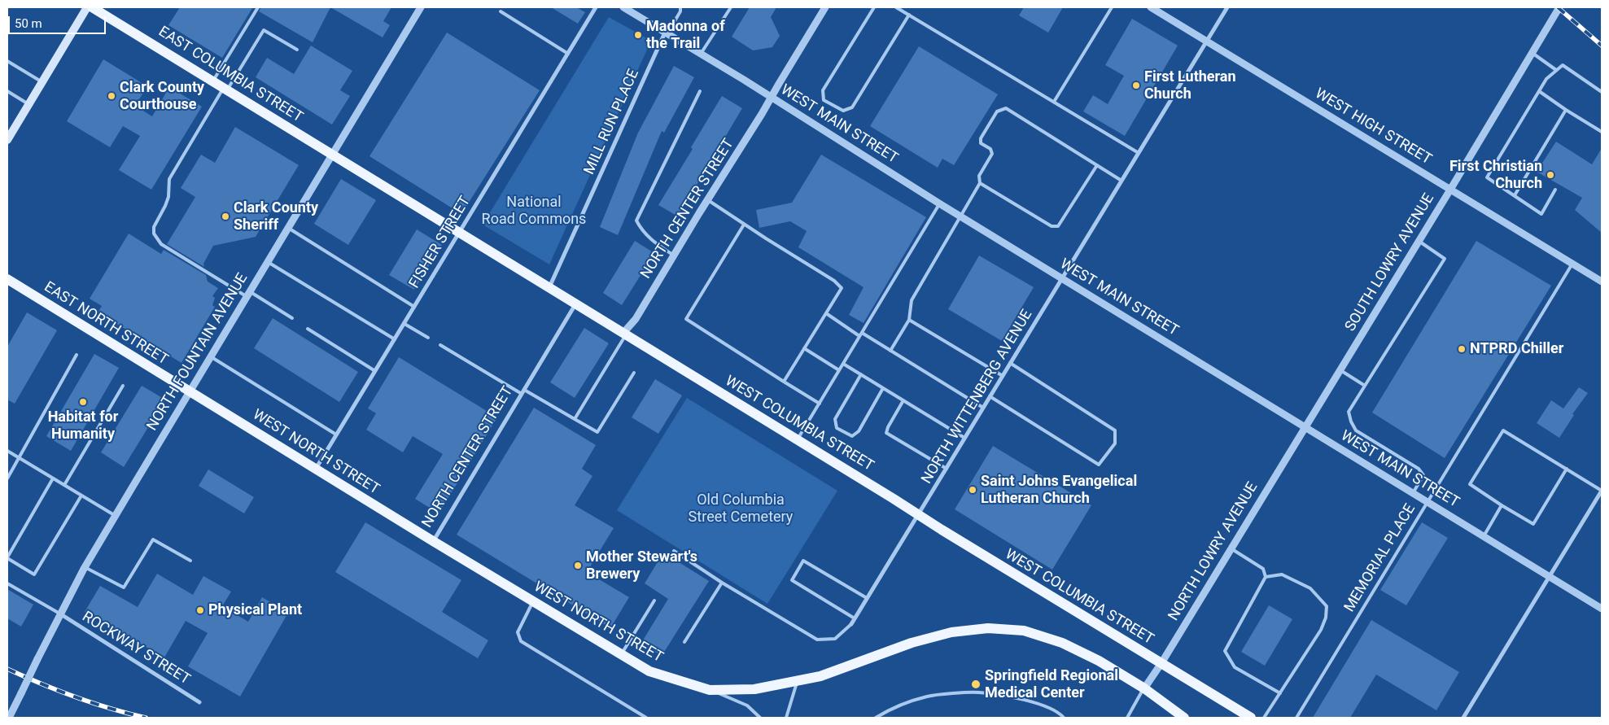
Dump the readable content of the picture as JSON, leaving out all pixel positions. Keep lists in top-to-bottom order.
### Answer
{
  "streets": {
    "main road": [
      "EAST COLUMBIA STREET",
      "EAST NORTH STREET",
      "WEST COLUMBIA STREET",
      "WEST NORTH STREET"
    ],
    "street": [
      "MILL RUN PLACE",
      "WEST MAIN STREET",
      "WEST HIGH STREET",
      "NORTH CENTER STREET",
      "FISHER STREET",
      "SOUTH LOWRY AVENUE",
      "NORTH FOUNTAIN AVENUE",
      "NORTH WITTENBERG AVENUE",
      "NORTH LOWRY AVENUE",
      "ROCKWAY STREET"
    ],
    "lane": ["MEMORIAL PLACE"]
  },
  "crossings": [
    ["EAST COLUMBIA STREET", "NORTH FOUNTAIN AVENUE"],
    ["EAST COLUMBIA STREET", "WEST COLUMBIA STREET"],
    ["MILL RUN PLACE", "WEST MAIN STREET"],
    ["MILL RUN PLACE", "WEST COLUMBIA STREET"],
    ["WEST MAIN STREET", "NORTH CENTER STREET"],
    ["WEST MAIN STREET", "SOUTH LOWRY AVENUE"],
    ["WEST MAIN STREET", "NORTH WITTENBERG AVENUE"],
    ["WEST MAIN STREET", "NORTH LOWRY AVENUE"],
    ["WEST MAIN STREET", "MEMORIAL PLACE"],
    ["WEST HIGH STREET", "SOUTH LOWRY AVENUE"],
    ["WEST HIGH STREET", "NORTH WITTENBERG AVENUE"],
    ["WEST HIGH STREET", "MEMORIAL PLACE"],
    ["NORTH CENTER STREET", "WEST COLUMBIA STREET"],
    ["NORTH CENTER STREET", "WEST NORTH STREET"],
    ["FISHER STREET", "WEST COLUMBIA STREET"],
    ["FISHER STREET", "WEST NORTH STREET"],
    ["SOUTH LOWRY AVENUE", "NORTH LOWRY AVENUE"],
    ["EAST NORTH STREET", "NORTH FOUNTAIN AVENUE"],
    ["EAST NORTH STREET", "WEST NORTH STREET"],
    ["NORTH FOUNTAIN AVENUE", "WEST COLUMBIA STREET"],
    ["NORTH FOUNTAIN AVENUE", "WEST NORTH STREET"],
    ["NORTH FOUNTAIN AVENUE", "ROCKWAY STREET"],
    ["NORTH WITTENBERG AVENUE", "WEST COLUMBIA STREET"],
    ["WEST COLUMBIA STREET", "NORTH LOWRY AVENUE"],
    ["WEST NORTH STREET", "NORTH LOWRY AVENUE"]
  ],
  "parks": ["National Road Commons", "Old Columbia Street Cemetery"],
  "places": [
    "Madonna of the Trail",
    "First Lutheran Church",
    "Clark County Courthouse",
    "First Christian Church",
    "Clark County Sheriff",
    "NTPRD Chiller",
    "Habitat for Humanity",
    "Saint Johns Evangelical Lutheran Church",
    "Mother Stewart's Brewery",
    "Physical Plant",
    "Springfield Regional Medical Center"
  ],
  "scale_bar": "50 m"
}
